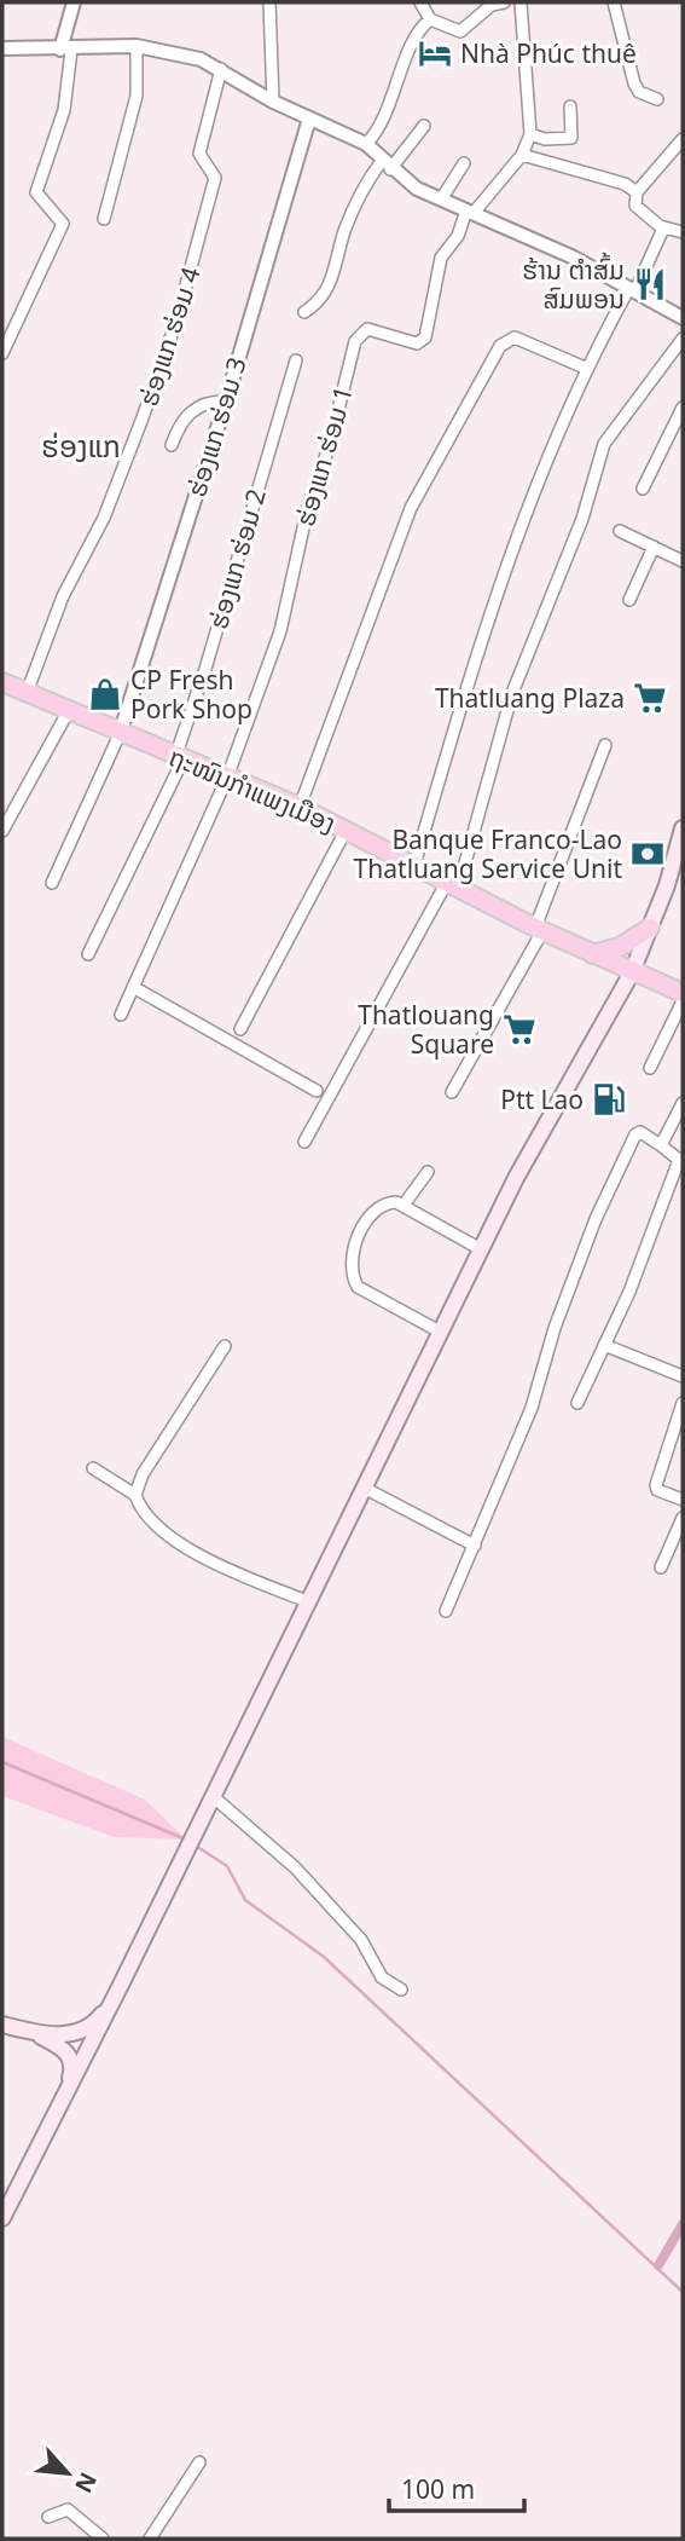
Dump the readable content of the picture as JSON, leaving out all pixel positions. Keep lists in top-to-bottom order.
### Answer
{
  "streets": {
    "main road": ["ຖະໜົນກຳແພງເມືອງ"],
    "street": [
      "ຮ່ອງແກ ຮ່ອມ 4",
      "ຮ່ອງແກ ຮ່ອມ 3",
      "ຮ່ອງແກ ຮ່ອມ 1",
      "ຮ່ອງແກ ຮ່ອມ 2"
    ]
  },
  "crossings": [
    ["ຮ່ອງແກ ຮ່ອມ 4", "ຖະໜົນກຳແພງເມືອງ"],
    ["ຮ່ອງແກ ຮ່ອມ 3", "ຖະໜົນກຳແພງເມືອງ"],
    ["ຮ່ອງແກ ຮ່ອມ 1", "ຖະໜົນກຳແພງເມືອງ"],
    ["ຮ່ອງແກ ຮ່ອມ 2", "ຖະໜົນກຳແພງເມືອງ"]
  ],
  "districts": ["ຮ່ອງແກ"],
  "places": {
    "hotel": ["Nhà Phúc thuê"],
    "restaurant": ["ຮ້ານ ຕຳສົ້ມ ສົມພອນ"],
    "shop": ["CP Fresh Pork Shop"],
    "supermarket": ["Thatluang Plaza", "Thatlouang Square"],
    "bank": ["Banque Franco-Lao Thatluang Service Unit"],
    "fuel station": ["Ptt Lao"]
  },
  "scale_bar": "100 m",
  "north": "bottom right"
}
